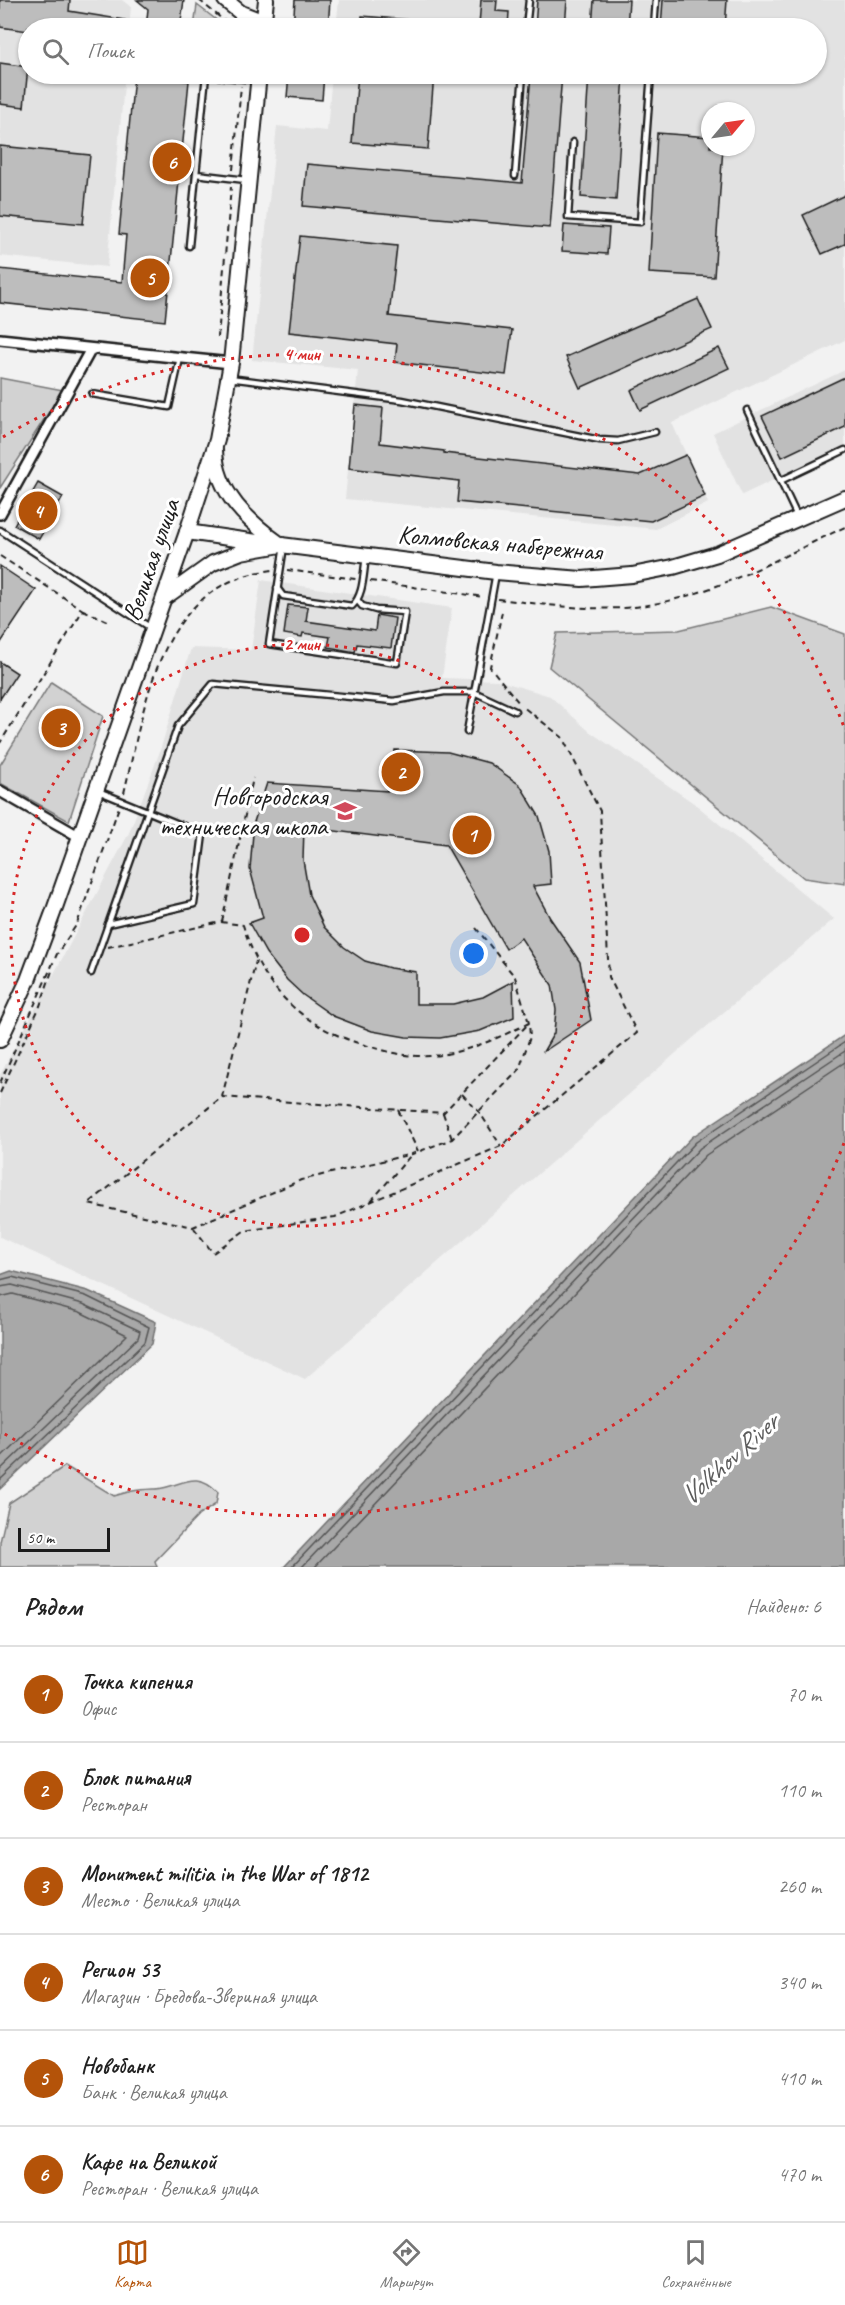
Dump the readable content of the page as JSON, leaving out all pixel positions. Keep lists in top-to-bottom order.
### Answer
{
  "streets": {
    "main road": ["Колмовская набережная", "Великая улица"]
  },
  "crossings": [
    ["Колмовская набережная", "Великая улица"]
  ],
  "water": ["Volkhov River"],
  "places": {
    "school or university": ["Новгородская техническая школа"]
  },
  "scale_bar": "50 m",
  "north": "top right",
  "page": {
    "search": "Поиск",
    "pins": [
      "6",
      "5",
      "4",
      "3",
      "2",
      "1"
    ],
    "scale": "50 m",
    "heading": ["Рядом", "Найдено: 6"],
    "list": [
      {
        "mark": "1",
        "name": "Точка кипения",
        "note": "Офис",
        "value": "70 m"
      },
      {
        "mark": "2",
        "name": "Блок питания",
        "note": "Ресторан",
        "value": "110 m"
      },
      {
        "mark": "3",
        "name": "Monument militia in the War of 1812",
        "note": "Место · Великая улица",
        "value": "260 m"
      },
      {
        "mark": "4",
        "name": "Регион 53",
        "note": "Магазин · Бредова-Звериная улица",
        "value": "340 m"
      },
      {
        "mark": "5",
        "name": "Новобанк",
        "note": "Банк · Великая улица",
        "value": "410 m"
      },
      {
        "mark": "6",
        "name": "Кафе на Великой",
        "note": "Ресторан · Великая улица",
        "value": "470 m"
      }
    ],
    "nav": ["Карта", "Маршрут", "Сохранённые"]
  },
  "rings": ["4 мин", "2 мин"]
}
